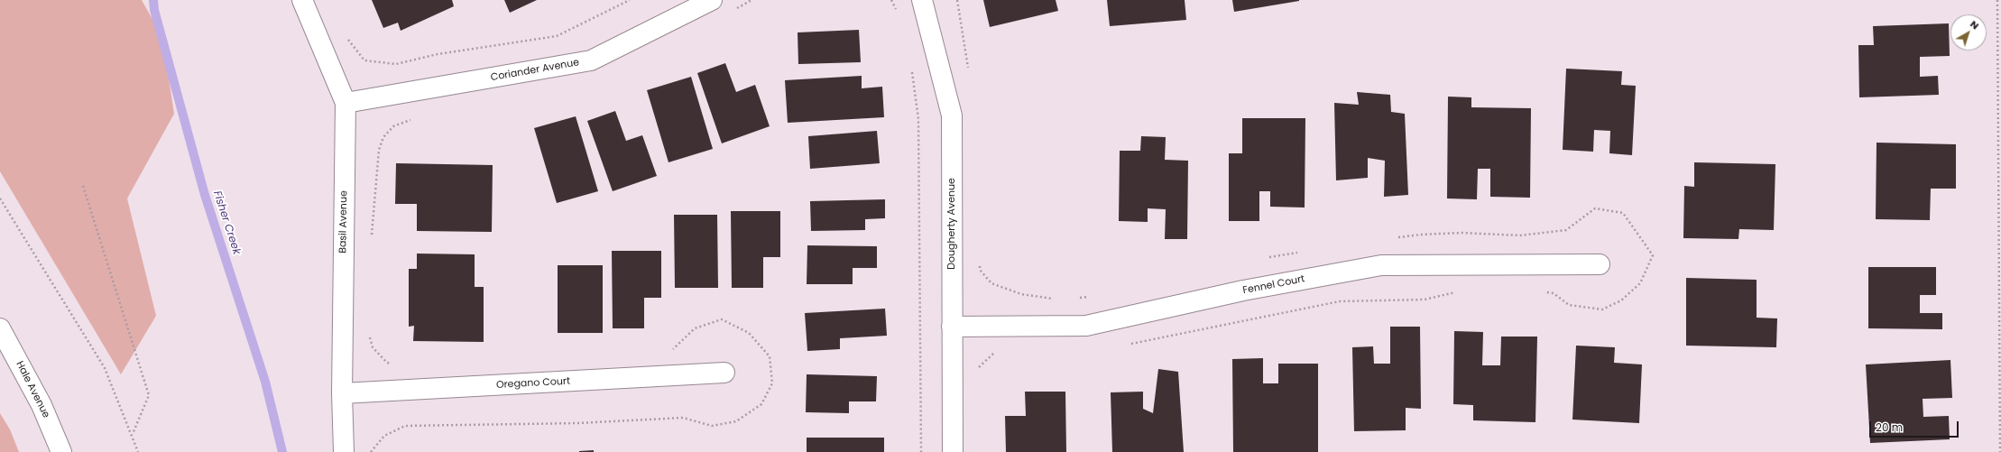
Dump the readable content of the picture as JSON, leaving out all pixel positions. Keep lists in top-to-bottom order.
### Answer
{
  "streets": {
    "street": [
      "Coriander Avenue",
      "Basil Avenue",
      "Dougherty Avenue",
      "Fennel Court",
      "Oregano Court",
      "Hale Avenue"
    ]
  },
  "crossings": [
    ["Coriander Avenue", "Basil Avenue"],
    ["Basil Avenue", "Oregano Court"],
    ["Dougherty Avenue", "Fennel Court"]
  ],
  "water": ["Fisher Creek"],
  "scale_bar": "20 m",
  "north": "top right"
}
